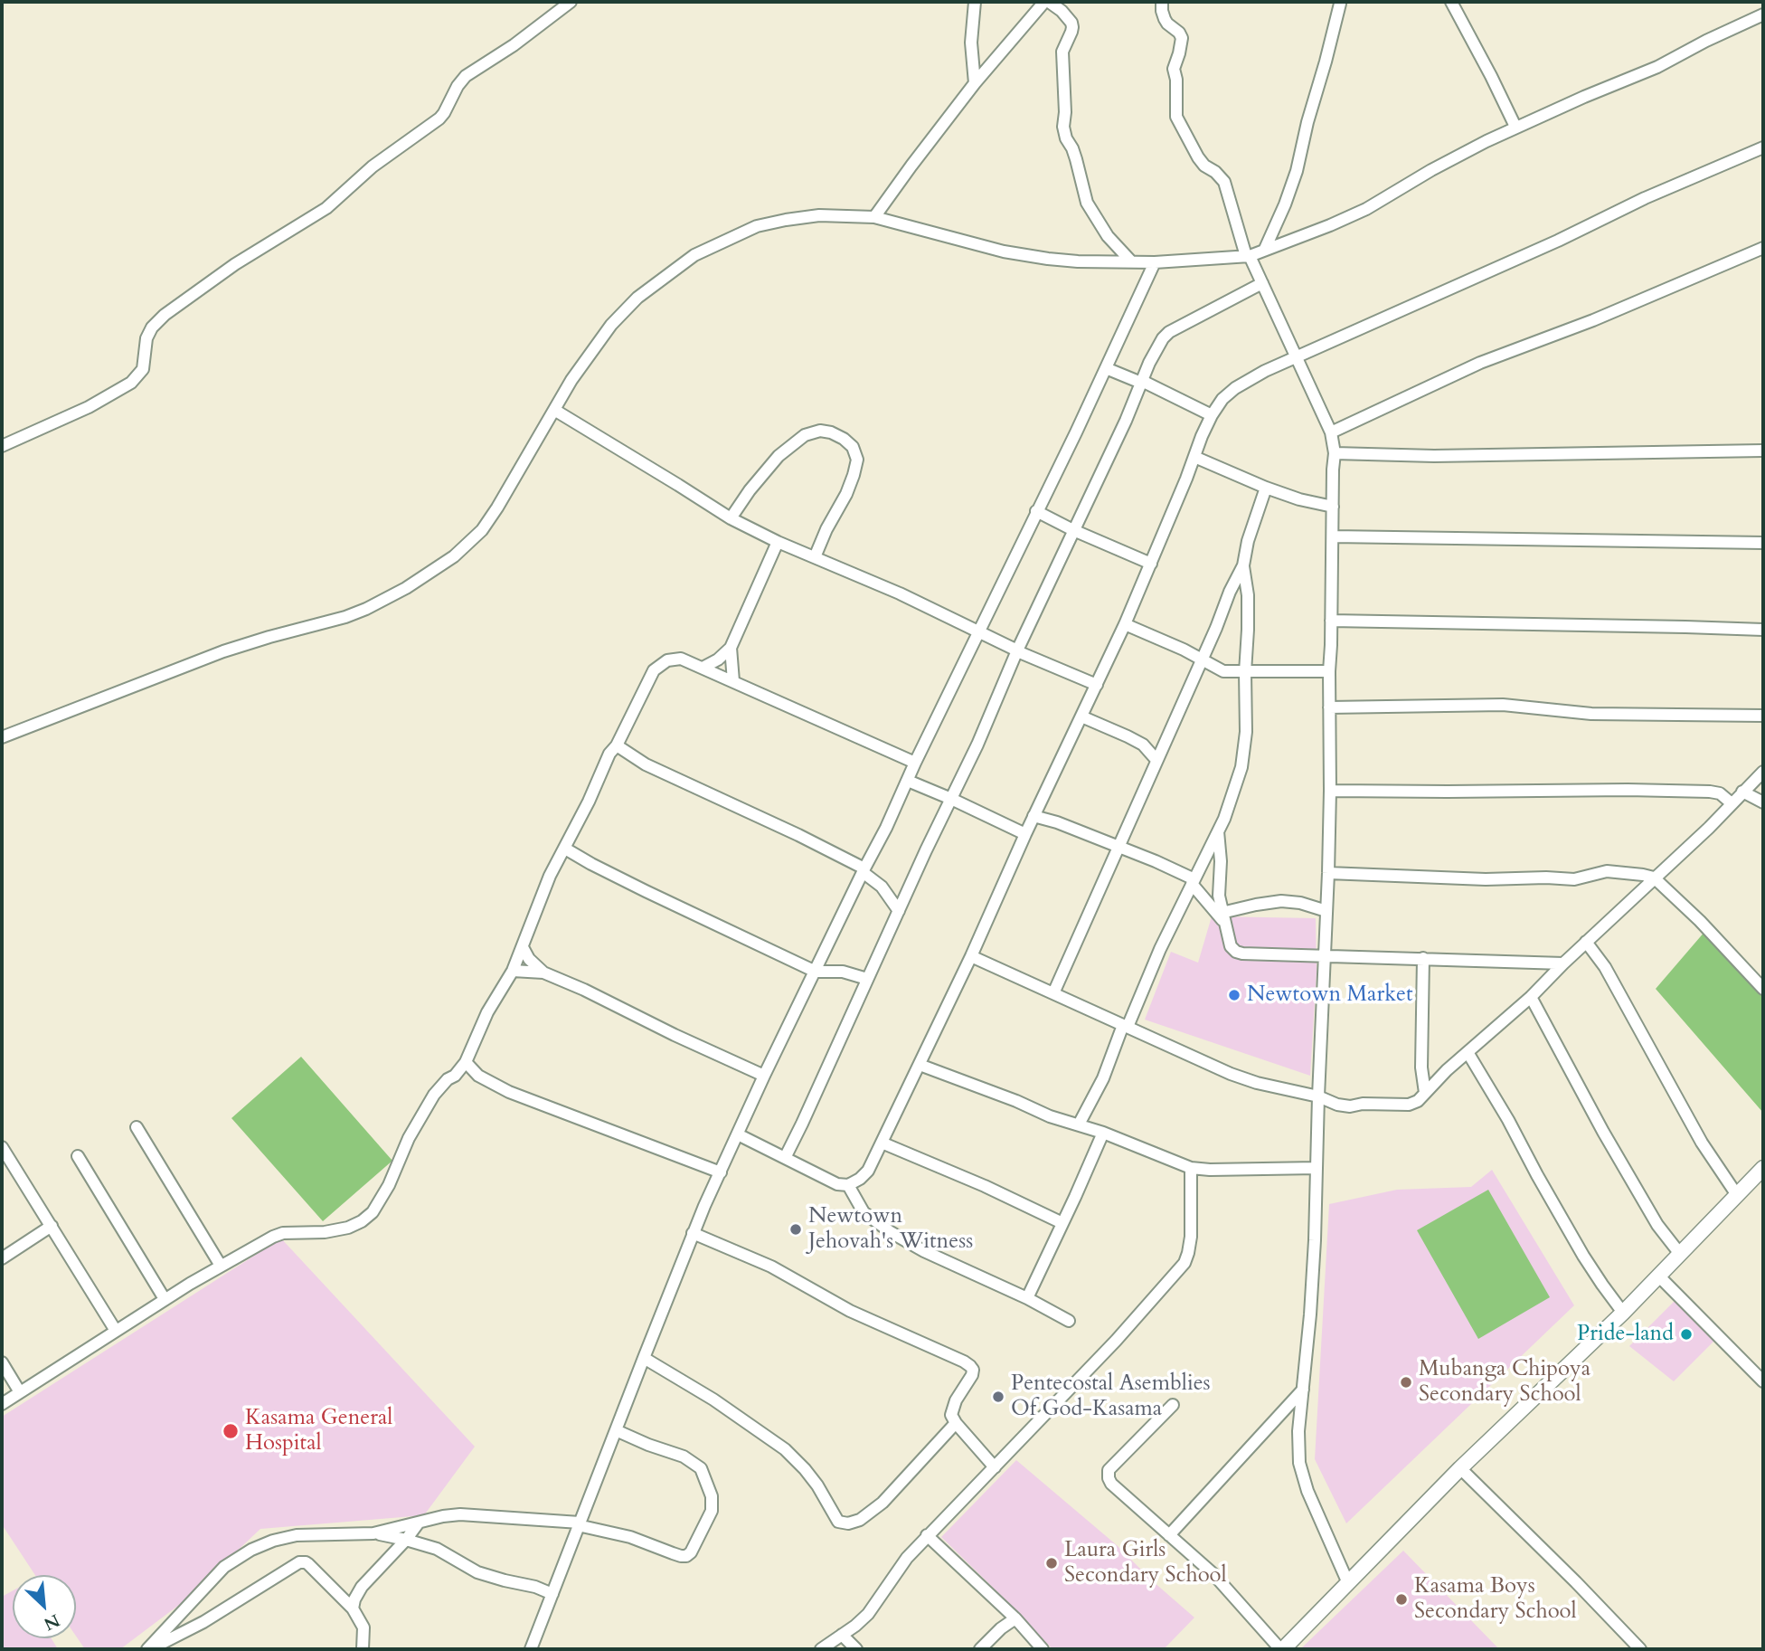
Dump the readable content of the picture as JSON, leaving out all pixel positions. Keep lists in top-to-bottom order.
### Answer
{
  "places": [
    "Newtown Market",
    "Newtown Jehovah's Witness",
    "Pride-land",
    "Mubanga Chipoya Secondary School",
    "Pentecostal Asemblies Of God-Kasama",
    "Kasama General Hospital",
    "Laura Girls Secondary School",
    "Kasama Boys Secondary School"
  ],
  "north": "bottom right"
}
